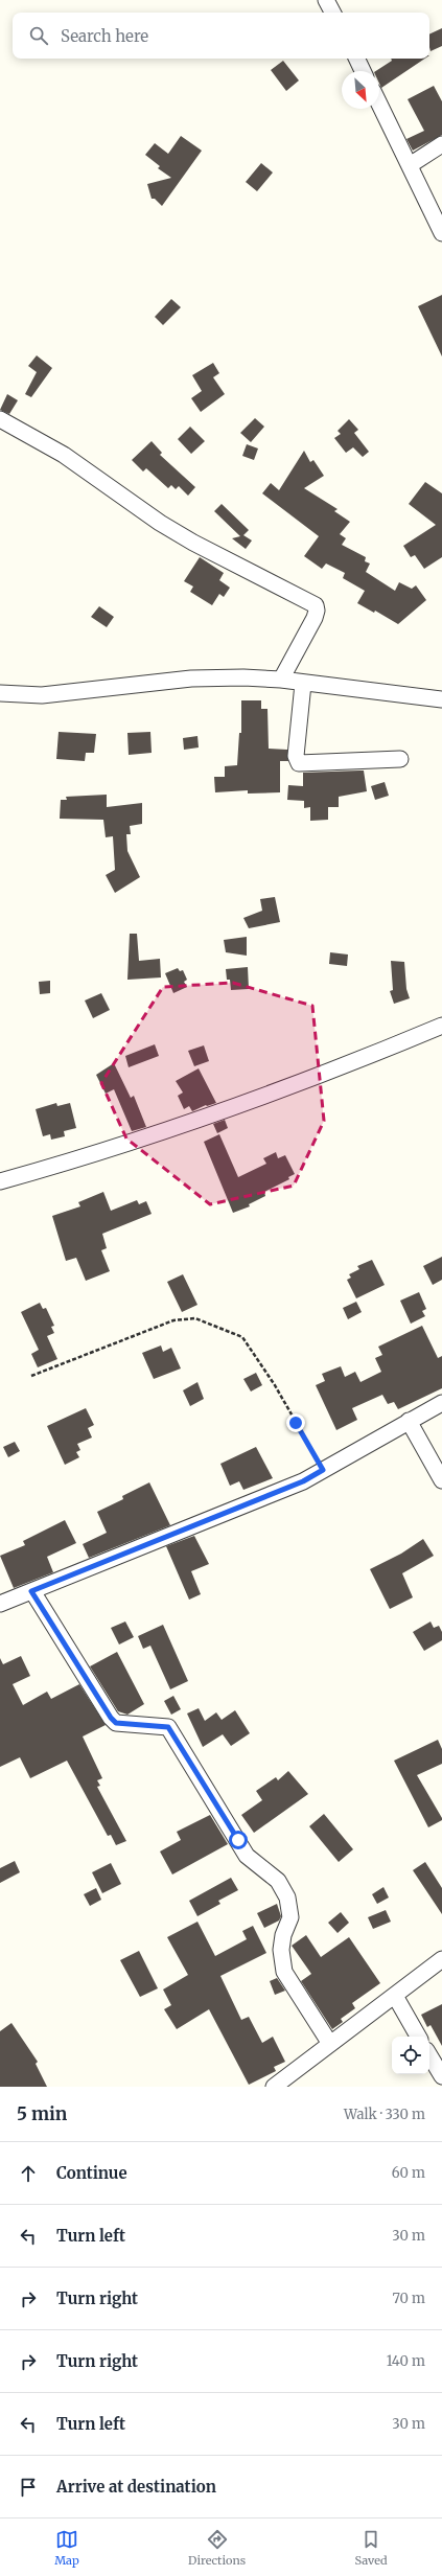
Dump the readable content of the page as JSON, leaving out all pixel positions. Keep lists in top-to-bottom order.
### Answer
{
  "north": "bottom right",
  "page": {
    "search": "Search here",
    "heading": ["5 min", "Walk · 330 m"],
    "list": [
      ["Continue", "60 m"],
      ["Turn left", "30 m"],
      ["Turn right", "70 m"],
      ["Turn right", "140 m"],
      ["Turn left", "30 m"],
      "Arrive at destination"
    ],
    "nav": ["Map", "Directions", "Saved"]
  }
}
